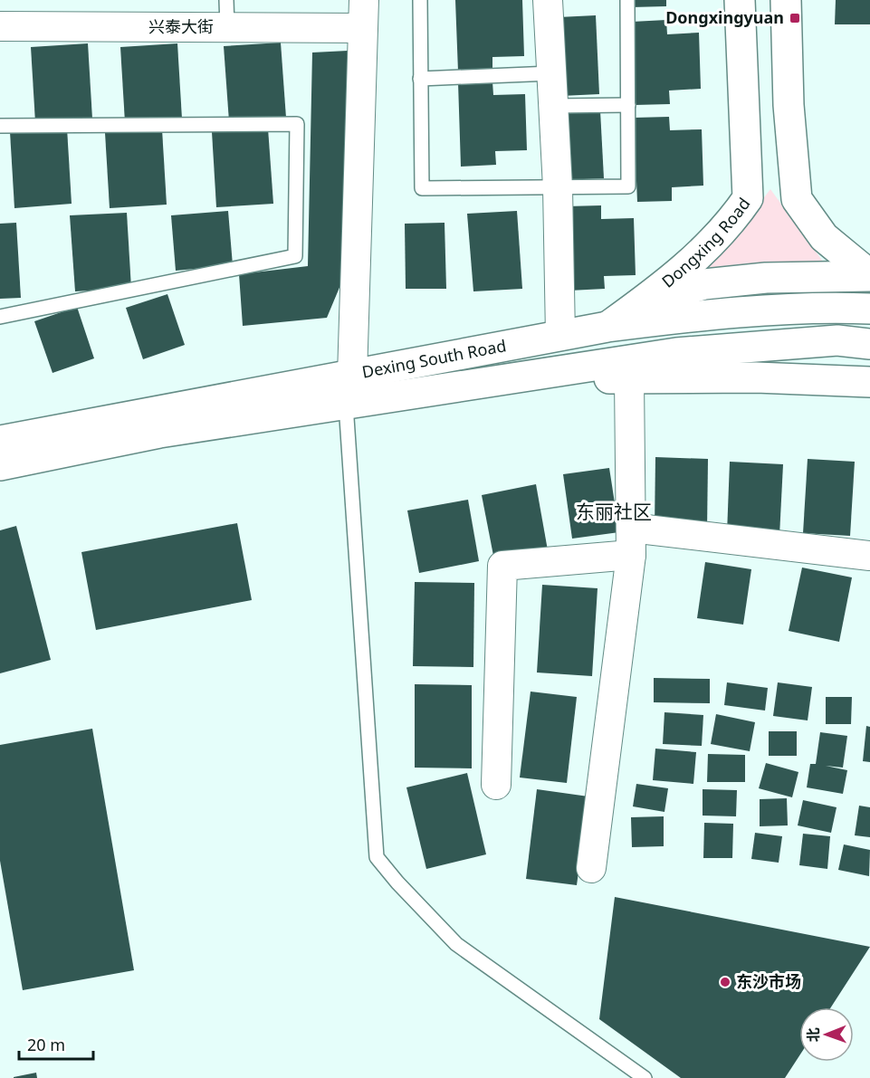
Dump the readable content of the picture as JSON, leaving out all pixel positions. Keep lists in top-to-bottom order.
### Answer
{
  "streets": {
    "main road": ["Dongxing Road", "Dexing South Road"],
    "street": ["兴泰大街"]
  },
  "crossings": [
    ["Dongxing Road", "Dexing South Road"]
  ],
  "districts": ["东丽社区"],
  "places": {
    "transit": ["Dongxingyuan"],
    "other": ["东沙市场"]
  },
  "scale_bar": "20 m",
  "north": "left"
}
